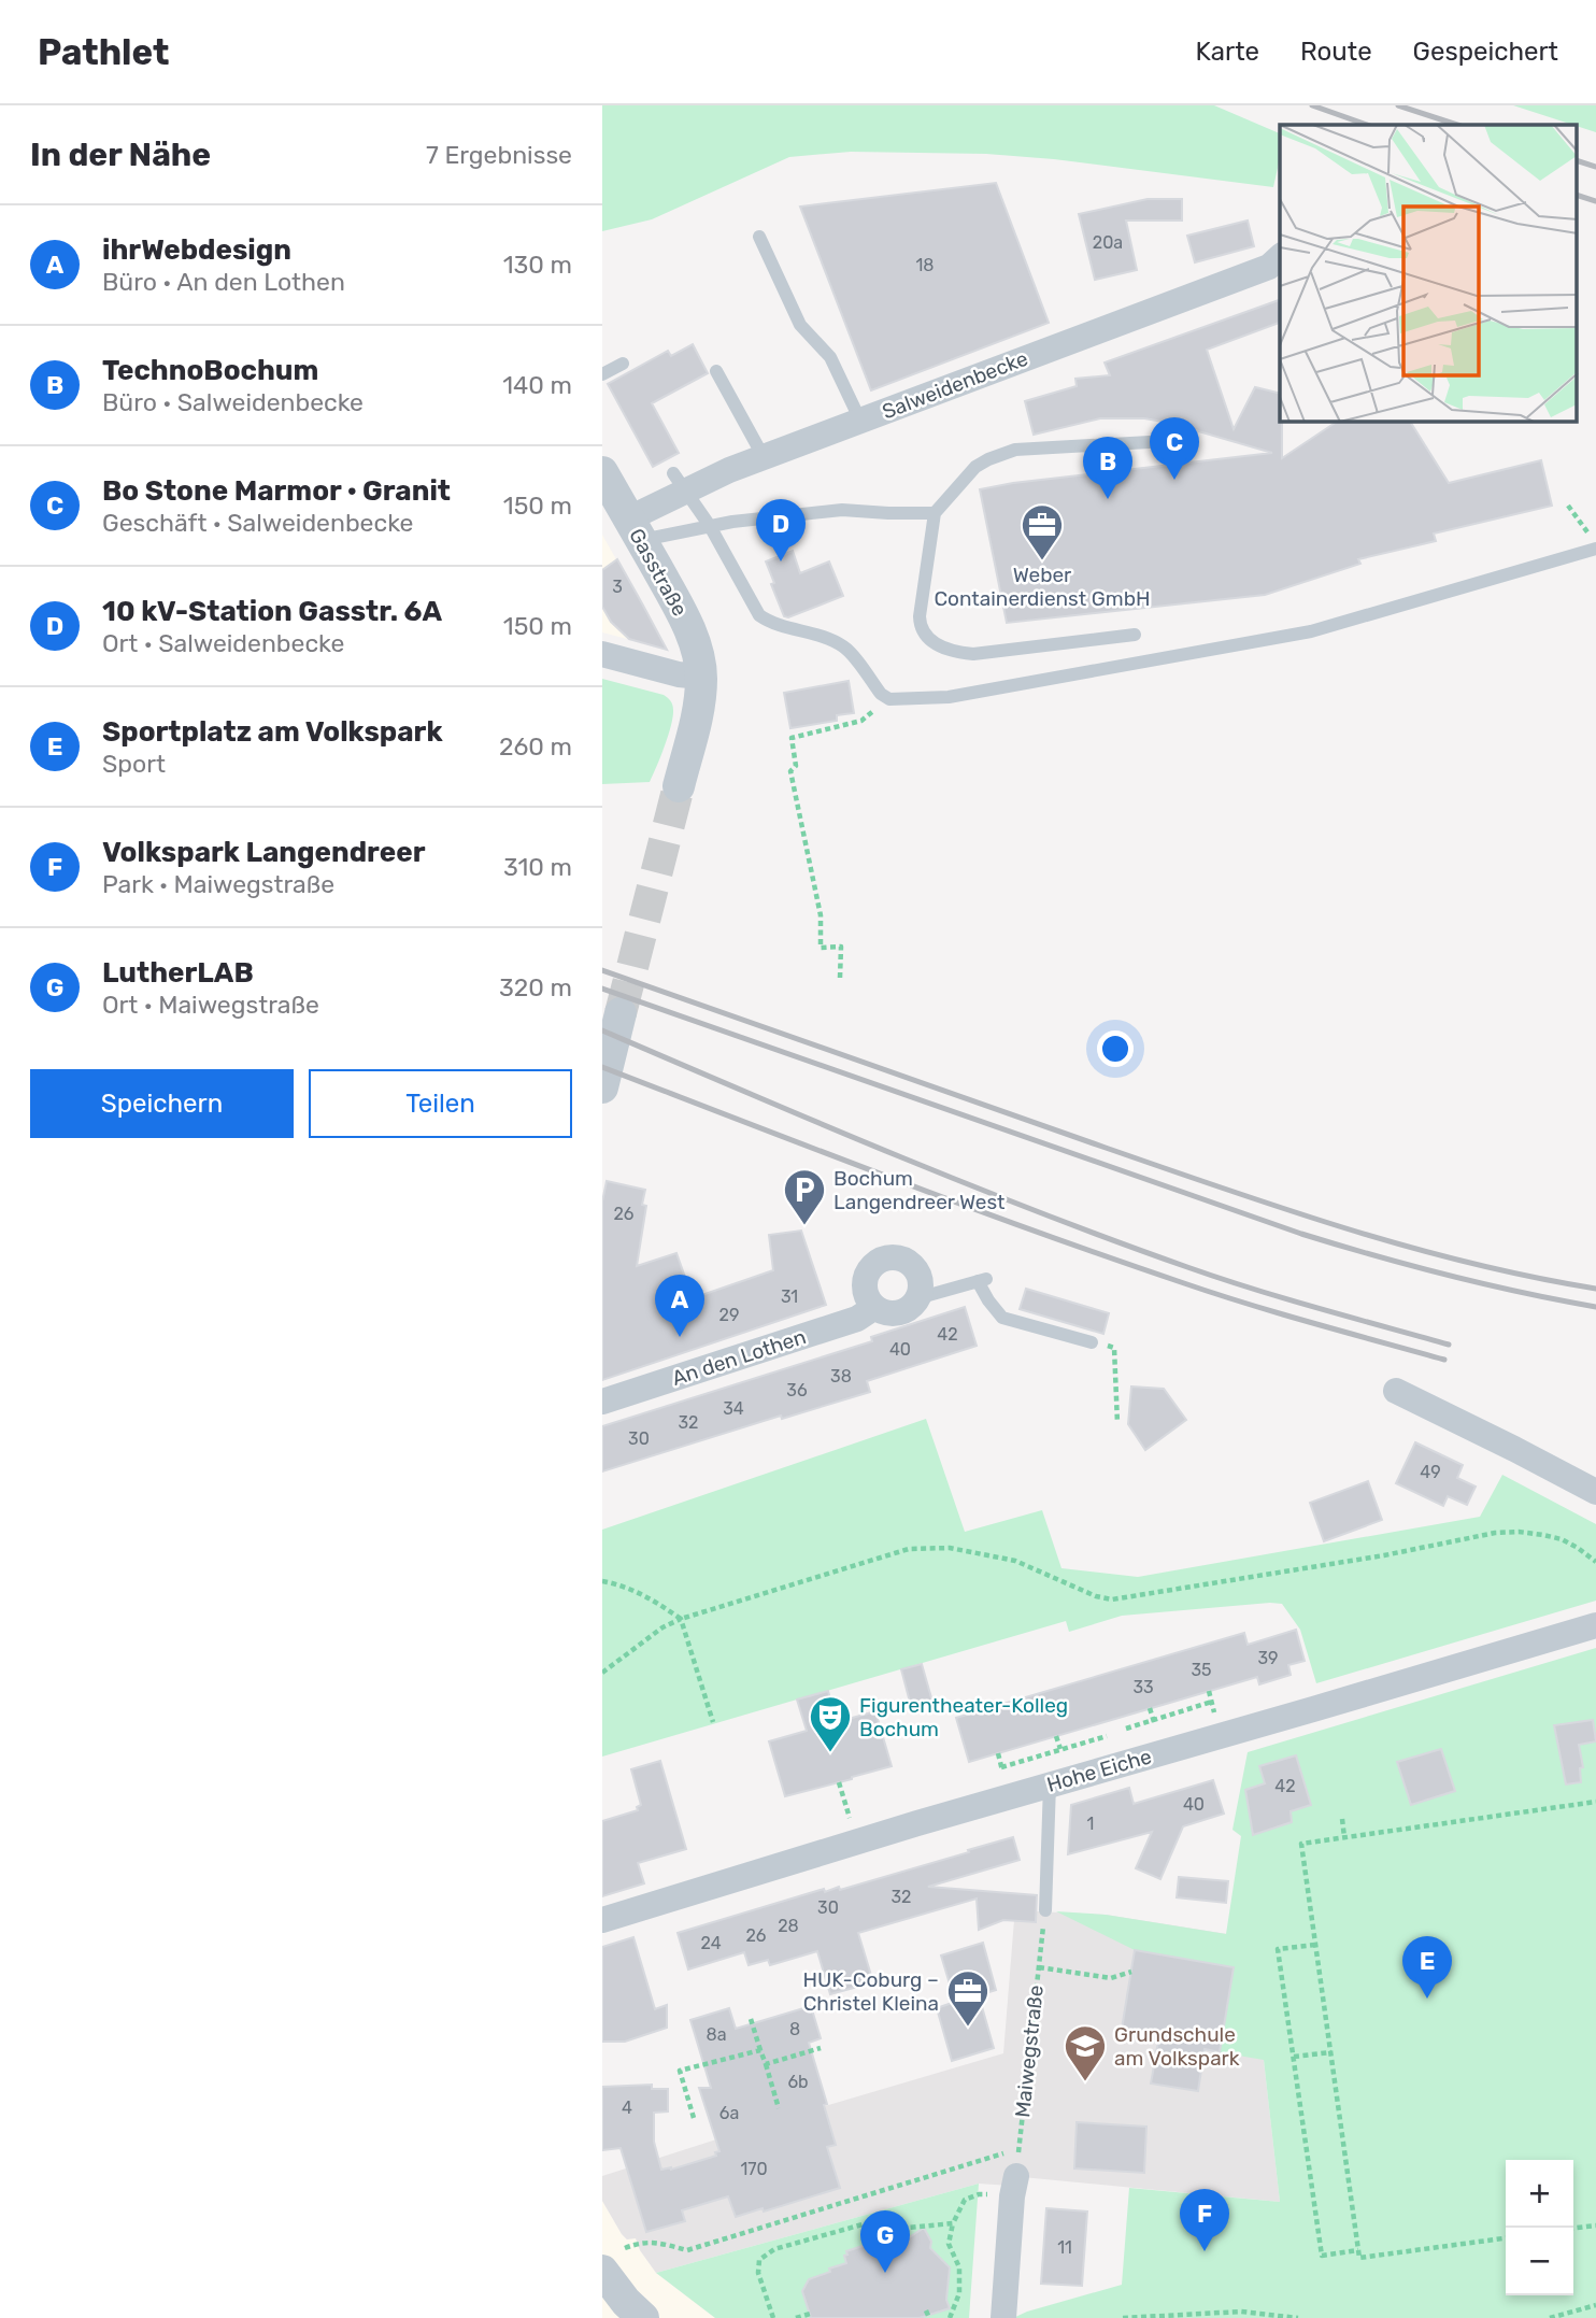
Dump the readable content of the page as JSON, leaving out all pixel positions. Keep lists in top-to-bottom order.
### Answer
{
  "streets": {
    "street": [
      "Salweidenbecke",
      "Gasstraße",
      "An den Lothen",
      "Hohe Eiche"
    ],
    "path": ["Maiwegstraße"]
  },
  "crossings": [
    ["Salweidenbecke", "Gasstraße"]
  ],
  "places": {
    "office": ["Weber Containerdienst GmbH", "HUK-Coburg – Christel Kleina"],
    "parking": ["Bochum Langendreer West"],
    "theatre": ["Figurentheater-Kolleg Bochum"],
    "school or university": ["Grundschule am Volkspark"]
  },
  "house_numbers": [
    "20a",
    "18",
    "3",
    "26",
    "31",
    "29",
    "42",
    "40",
    "38",
    "36",
    "34",
    "32",
    "30",
    "49",
    "39",
    "35",
    "33",
    "42",
    "40",
    "1",
    "32",
    "30",
    "28",
    "26",
    "24",
    "8",
    "8a",
    "6b",
    "4",
    "6a",
    "170",
    "11"
  ],
  "page": {
    "header": "Pathlet",
    "nav": ["Karte", "Route", "Gespeichert"],
    "heading": ["In der Nähe", "7 Ergebnisse"],
    "list": [
      {
        "mark": "A",
        "name": "ihrWebdesign",
        "note": "Büro · An den Lothen",
        "value": "130 m"
      },
      {
        "mark": "B",
        "name": "TechnoBochum",
        "note": "Büro · Salweidenbecke",
        "value": "140 m"
      },
      {
        "mark": "C",
        "name": "Bo Stone Marmor · Granit",
        "note": "Geschäft · Salweidenbecke",
        "value": "150 m"
      },
      {
        "mark": "D",
        "name": "10 kV-Station Gasstr. 6A",
        "note": "Ort · Salweidenbecke",
        "value": "150 m"
      },
      {
        "mark": "E",
        "name": "Sportplatz am Volkspark",
        "note": "Sport",
        "value": "260 m"
      },
      {
        "mark": "F",
        "name": "Volkspark Langendreer",
        "note": "Park · Maiwegstraße",
        "value": "310 m"
      },
      {
        "mark": "G",
        "name": "LutherLAB",
        "note": "Ort · Maiwegstraße",
        "value": "320 m"
      }
    ],
    "pins": [
      "C",
      "B",
      "D",
      "A",
      "E",
      "F",
      "G"
    ],
    "buttons": ["Speichern", "Teilen"],
    "map_buttons": ["+", "−"]
  }
}
